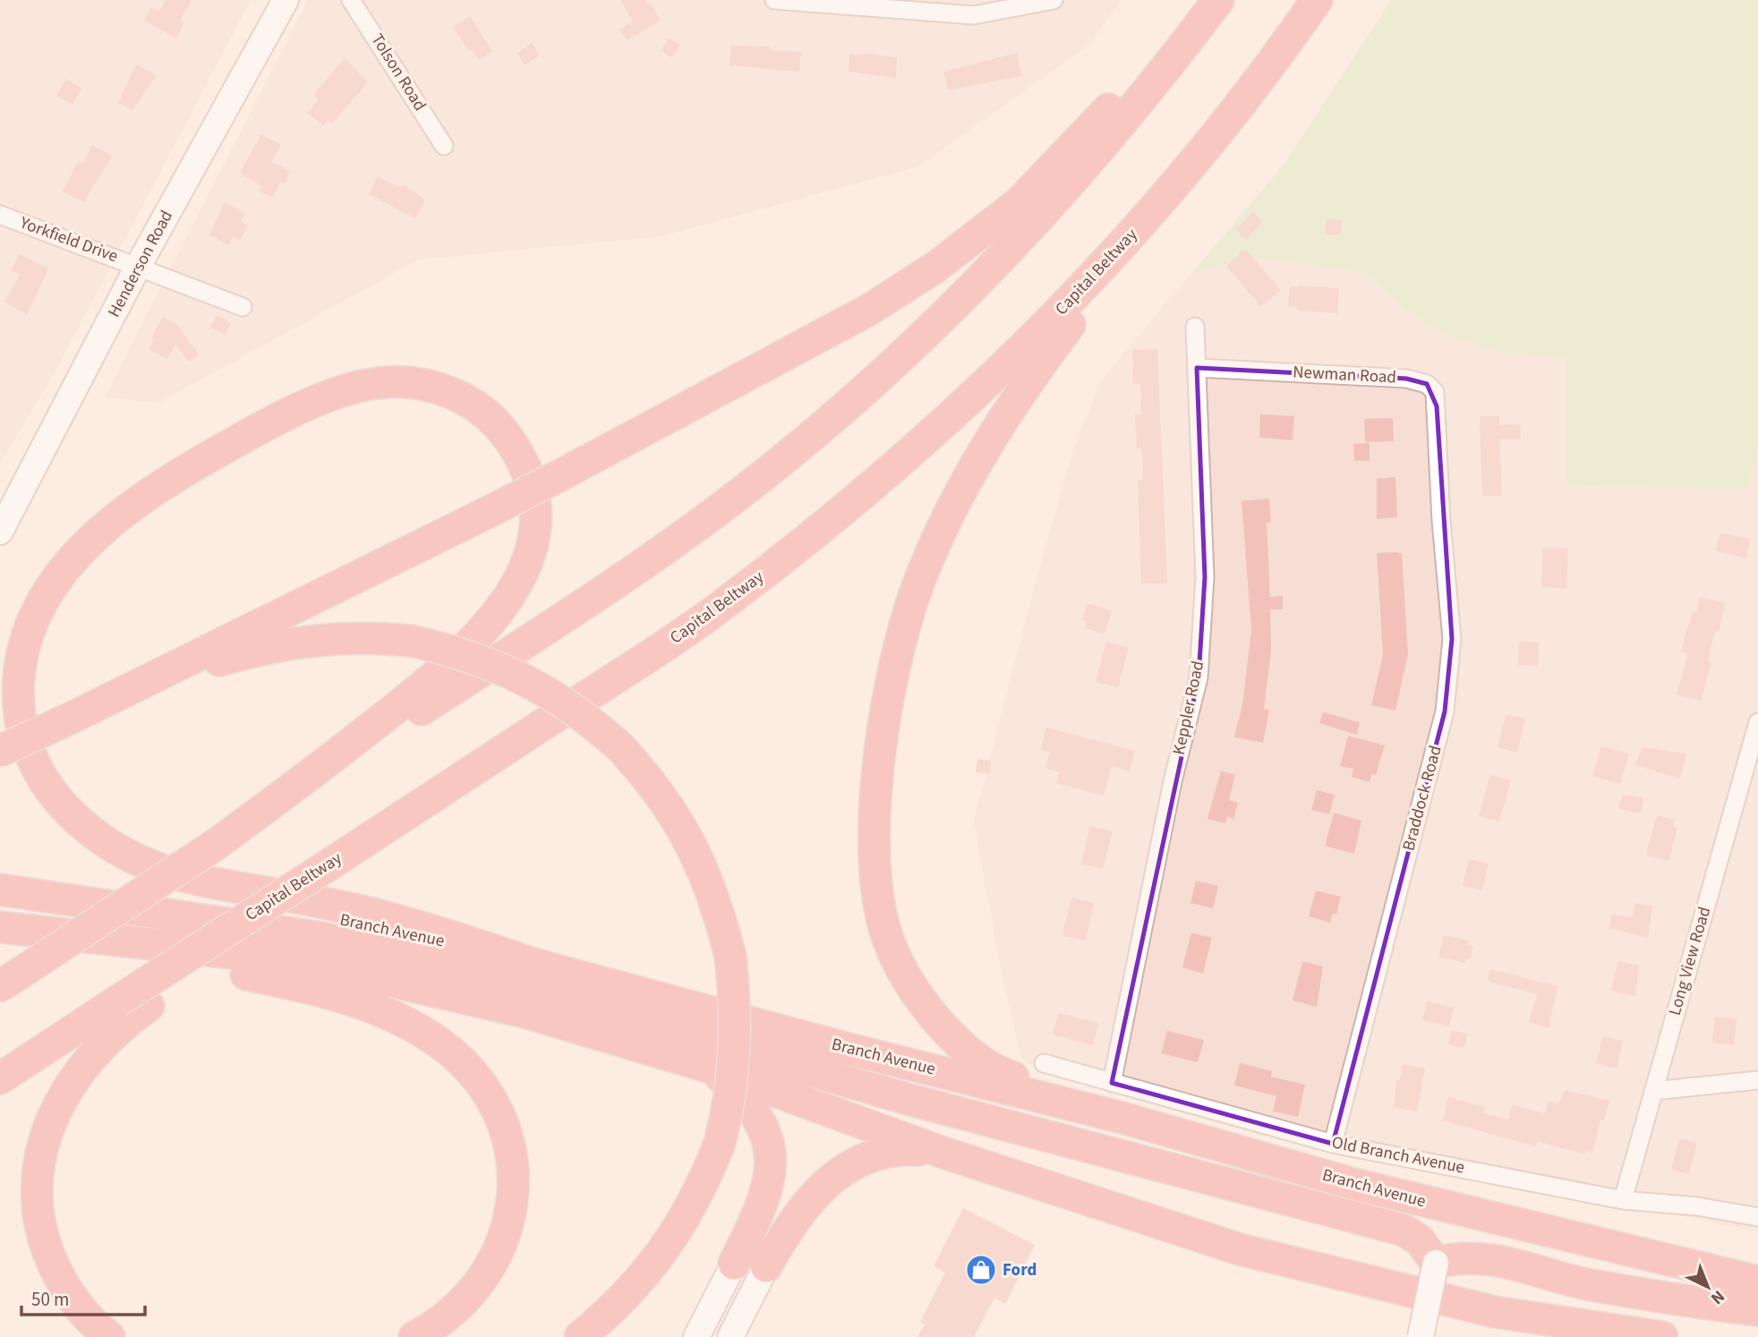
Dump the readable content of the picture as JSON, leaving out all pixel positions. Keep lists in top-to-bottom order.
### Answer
{
  "streets": {
    "highway": ["Capital Beltway", "Branch Avenue"],
    "street": [
      "Tolson Road",
      "Yorkfield Drive",
      "Henderson Road",
      "Newman Road",
      "Keppler Road",
      "Braddock Road",
      "Long View Road",
      "Old Branch Avenue"
    ]
  },
  "crossings": [
    ["Yorkfield Drive", "Henderson Road"],
    ["Newman Road", "Keppler Road"],
    ["Newman Road", "Braddock Road"],
    ["Keppler Road", "Old Branch Avenue"],
    ["Braddock Road", "Old Branch Avenue"],
    ["Long View Road", "Old Branch Avenue"]
  ],
  "places": {
    "shop": ["Ford"]
  },
  "scale_bar": "50 m",
  "north": "bottom right"
}
